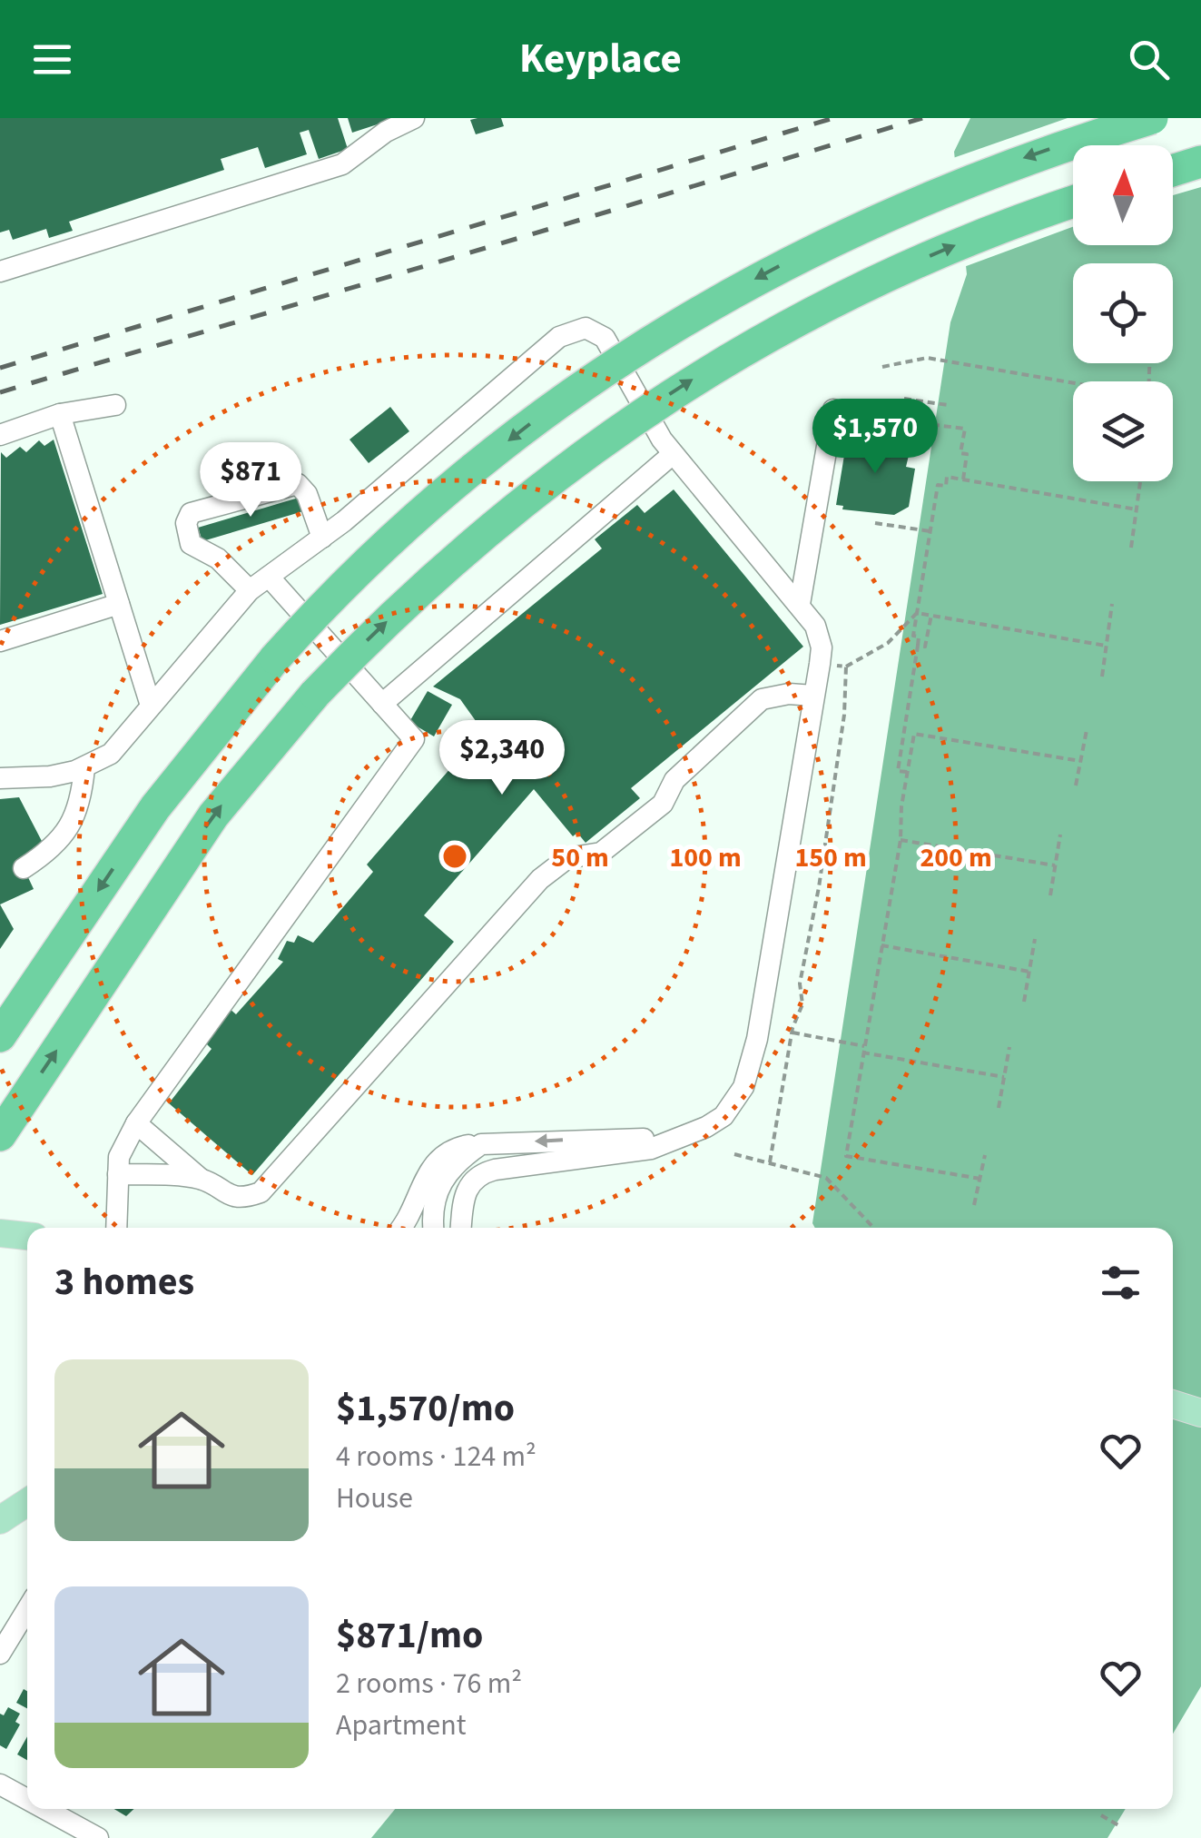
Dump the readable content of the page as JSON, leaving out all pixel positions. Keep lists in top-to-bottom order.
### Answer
{
  "north": "top",
  "page": {
    "header": "Keyplace",
    "price": ["$1,570", "$871", "$2,340"],
    "heading": "3 homes",
    "list": [
      {
        "name": "$1,570/mo",
        "note": "4 rooms · 124 m² · House"
      },
      {
        "name": "$871/mo",
        "note": "2 rooms · 76 m² · Apartment"
      }
    ]
  },
  "rings": [
    "50 m",
    "100 m",
    "150 m",
    "200 m"
  ]
}
